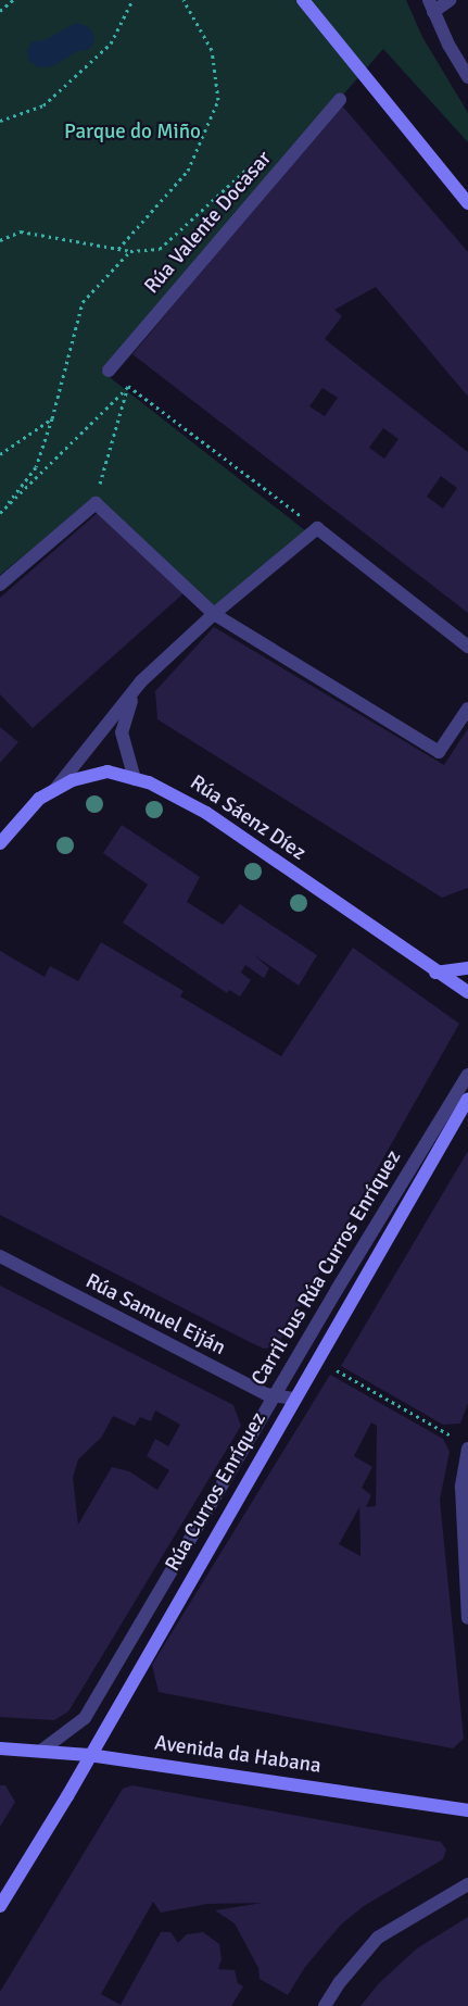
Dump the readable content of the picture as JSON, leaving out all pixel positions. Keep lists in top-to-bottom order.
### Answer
{
  "streets": {
    "street": [
      "Rúa Valente Docasar",
      "Rúa Sáenz Díez",
      "Carril bus Rúa Curros Enríquez",
      "Rúa Samuel Eiján",
      "Rúa Curros Enríquez",
      "Avenida da Habana"
    ]
  },
  "crossings": [
    ["Carril bus Rúa Curros Enríquez", "Rúa Samuel Eiján"],
    ["Carril bus Rúa Curros Enríquez", "Avenida da Habana"],
    ["Rúa Samuel Eiján", "Rúa Curros Enríquez"],
    ["Rúa Curros Enríquez", "Avenida da Habana"]
  ],
  "parks": ["Parque do Miño"]
}
